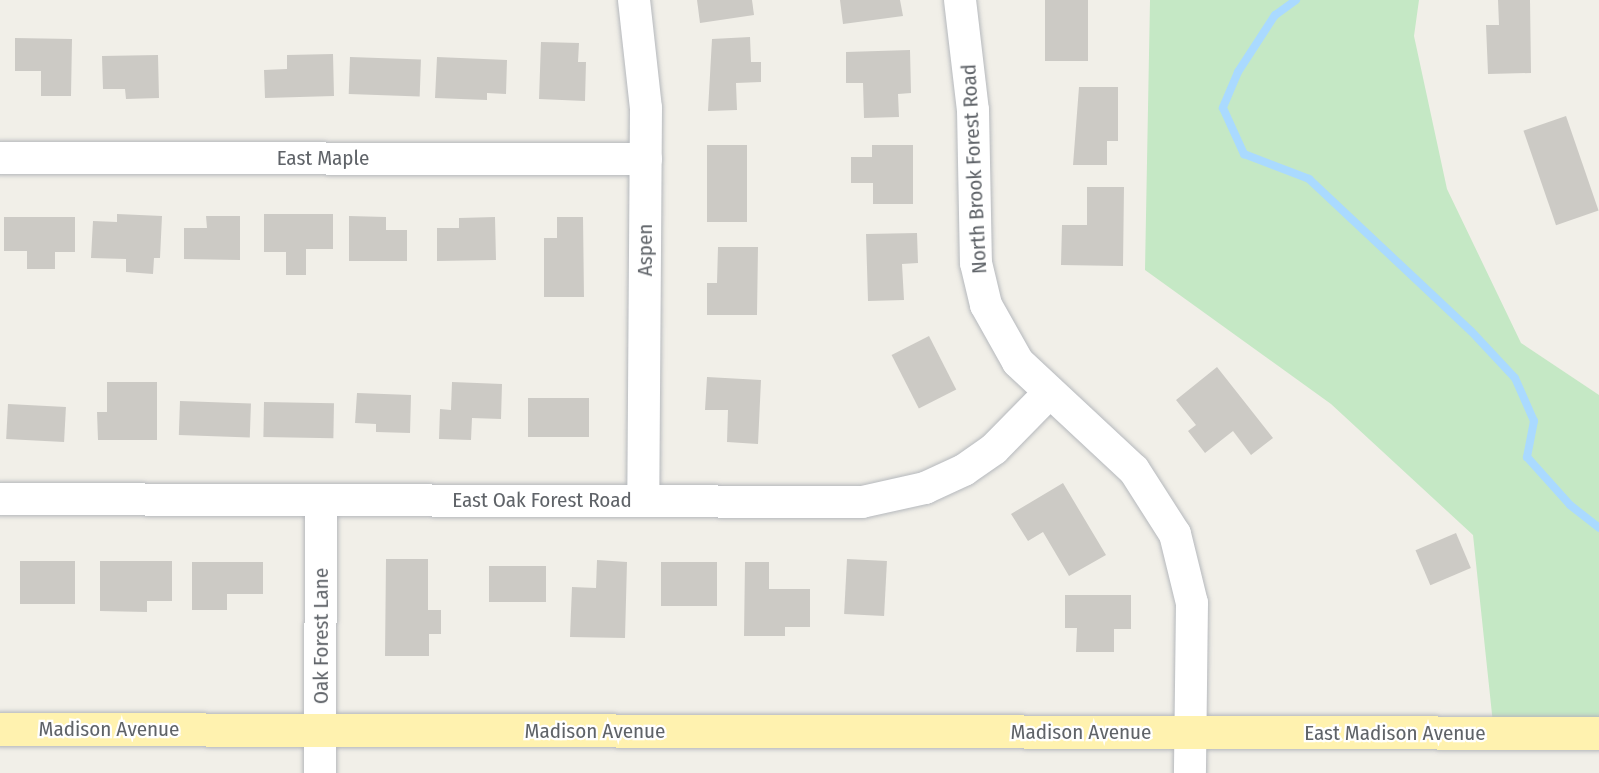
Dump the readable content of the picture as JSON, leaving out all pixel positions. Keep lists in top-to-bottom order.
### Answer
{
  "streets": {
    "main road": ["Madison Avenue", "East Madison Avenue"],
    "street": [
      "East Maple",
      "North Brook Forest Road",
      "Aspen",
      "East Oak Forest Road",
      "Oak Forest Lane"
    ]
  },
  "crossings": [
    ["East Maple", "Aspen"],
    ["North Brook Forest Road", "East Oak Forest Road"],
    ["North Brook Forest Road", "Madison Avenue"],
    ["North Brook Forest Road", "East Madison Avenue"],
    ["Aspen", "East Oak Forest Road"],
    ["East Oak Forest Road", "Oak Forest Lane"],
    ["Oak Forest Lane", "Madison Avenue"],
    ["Madison Avenue", "East Madison Avenue"]
  ]
}
